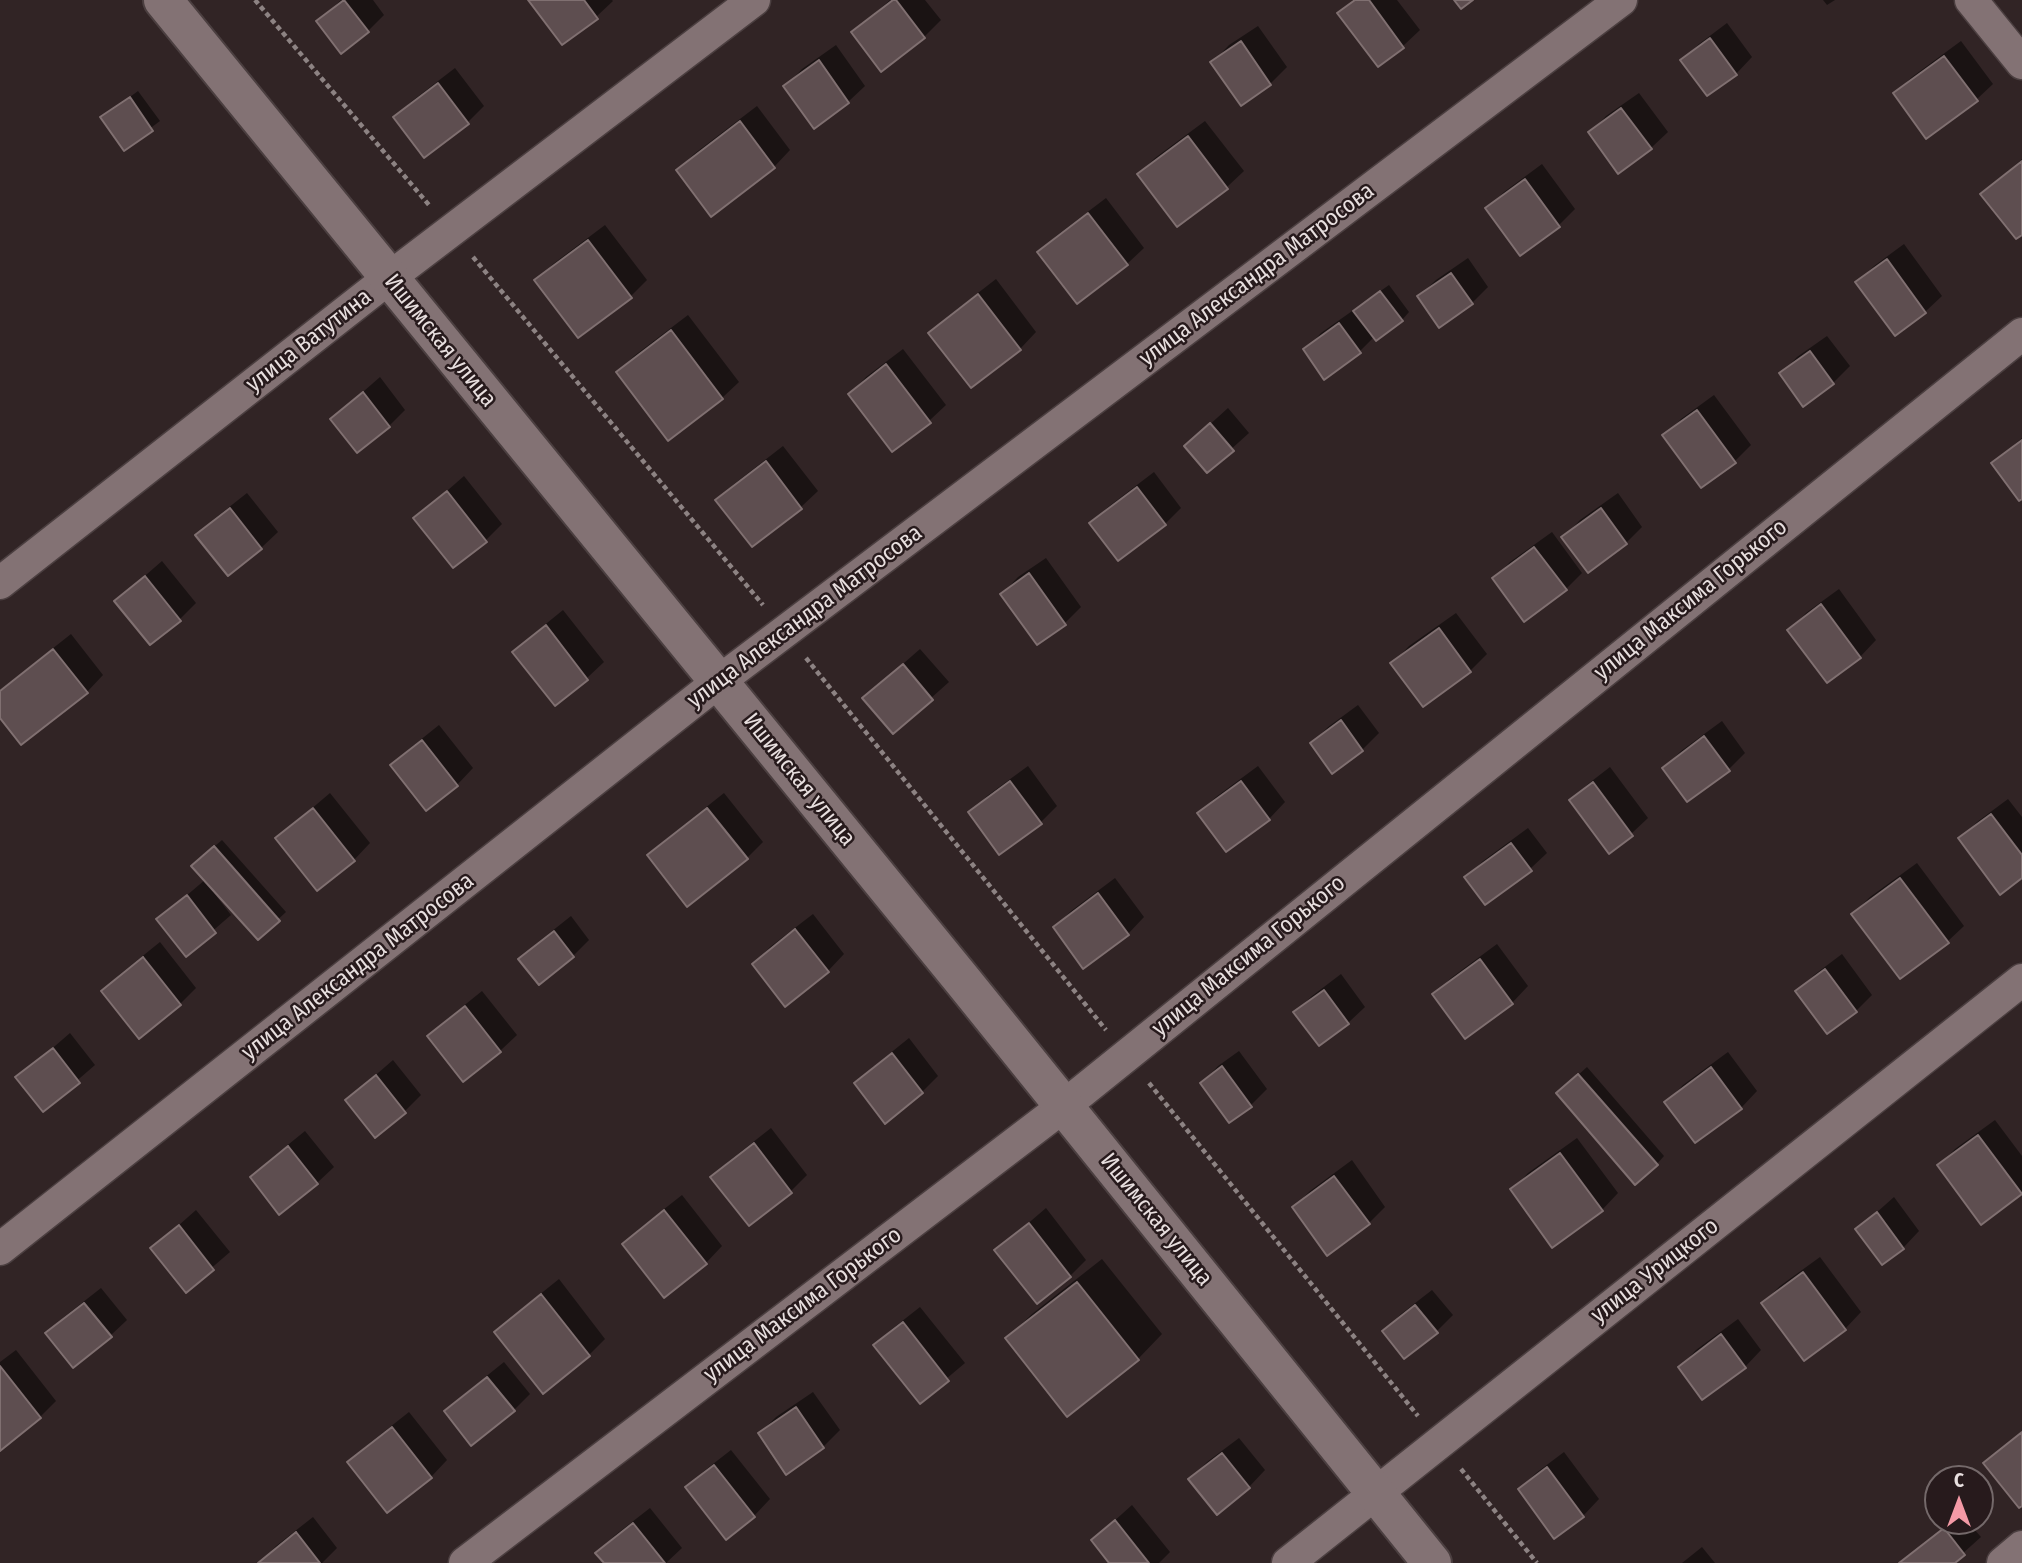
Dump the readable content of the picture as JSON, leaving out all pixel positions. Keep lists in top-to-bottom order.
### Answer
{
  "streets": {
    "main road": ["Ишимская улица"],
    "street": [
      "улица Александра Матросова",
      "улица Ватутина",
      "улица Максима Горького",
      "улица Урицкого"
    ]
  },
  "crossings": [
    ["улица Александра Матросова", "Ишимская улица"],
    ["улица Ватутина", "Ишимская улица"],
    ["Ишимская улица", "улица Максима Горького"],
    ["Ишимская улица", "улица Урицкого"]
  ],
  "north": "top"
}
